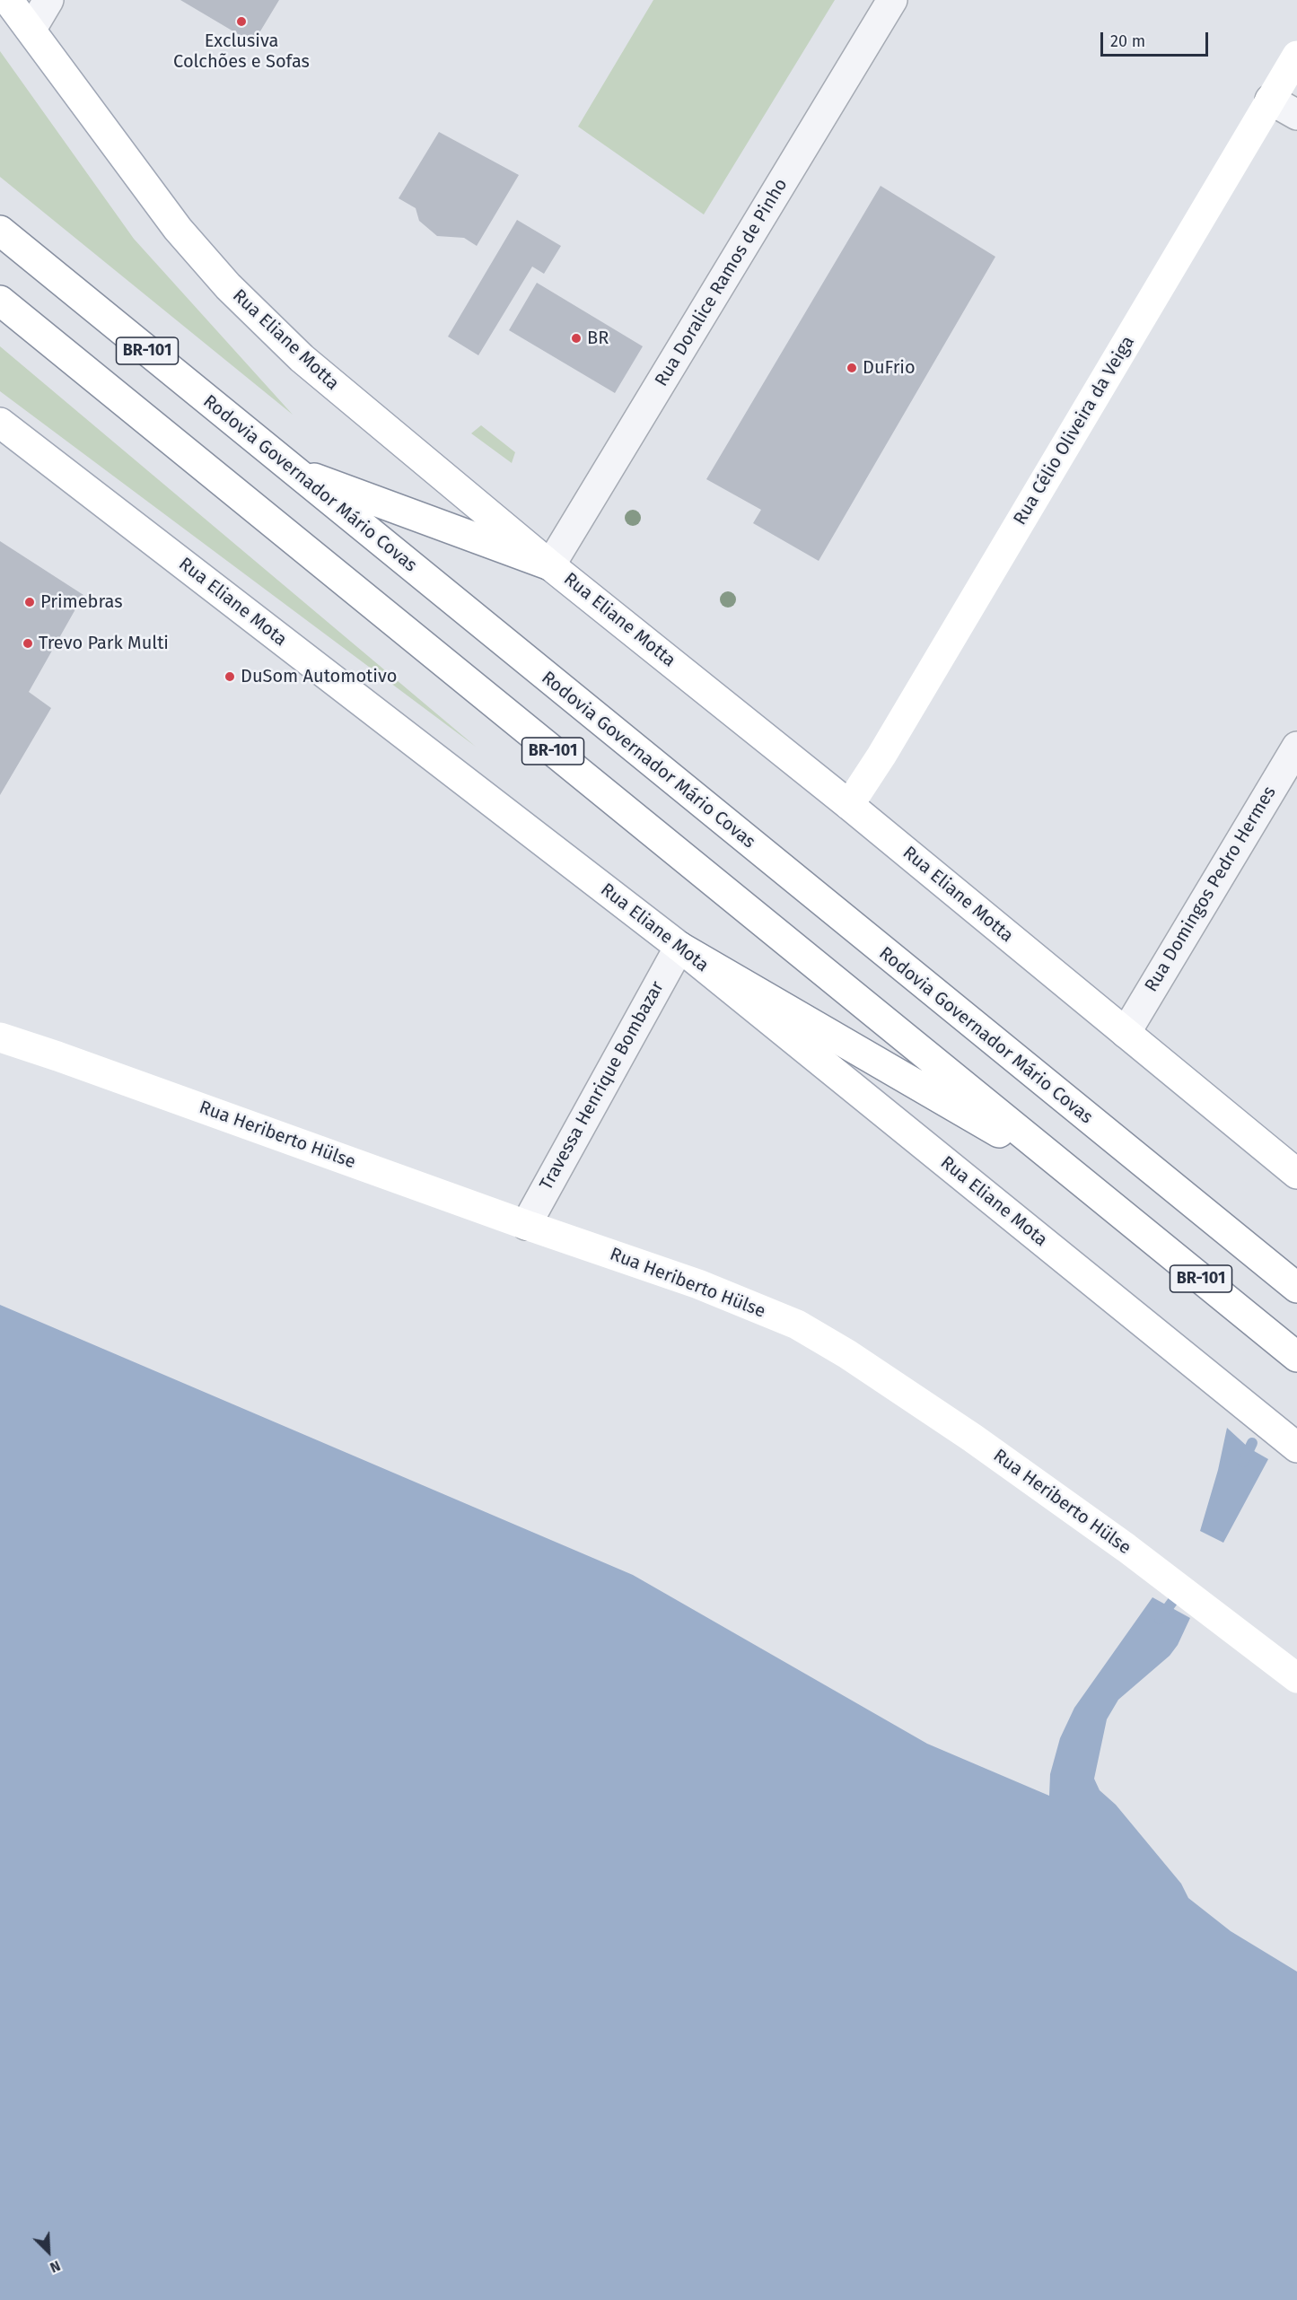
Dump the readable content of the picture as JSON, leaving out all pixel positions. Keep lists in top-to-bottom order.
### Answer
{
  "streets": {
    "main road": [
      "Rua Eliane Motta",
      "BR-101",
      "Rua Célio Oliveira da Veiga",
      "Rodovia Governador Mário Covas",
      "Rua Eliane Mota",
      "Rua Heriberto Hülse"
    ],
    "street": ["Rua Doralice Ramos de Pinho", "Rua Domingos Pedro Hermes", "Travessa Henrique Bombazar"]
  },
  "crossings": [
    ["Rua Doralice Ramos de Pinho", "Rua Eliane Motta"],
    ["Rua Eliane Motta", "Rua Célio Oliveira da Veiga"],
    ["Rua Eliane Motta", "Rua Domingos Pedro Hermes"],
    ["Rua Eliane Mota", "Travessa Henrique Bombazar"],
    ["Travessa Henrique Bombazar", "Rua Heriberto Hülse"]
  ],
  "places": [
    "Exclusiva Colchões e Sofas",
    "BR",
    "DuFrio",
    "Primebras",
    "Trevo Park Multi",
    "DuSom Automotivo"
  ],
  "scale_bar": "20 m",
  "north": "bottom right"
}
